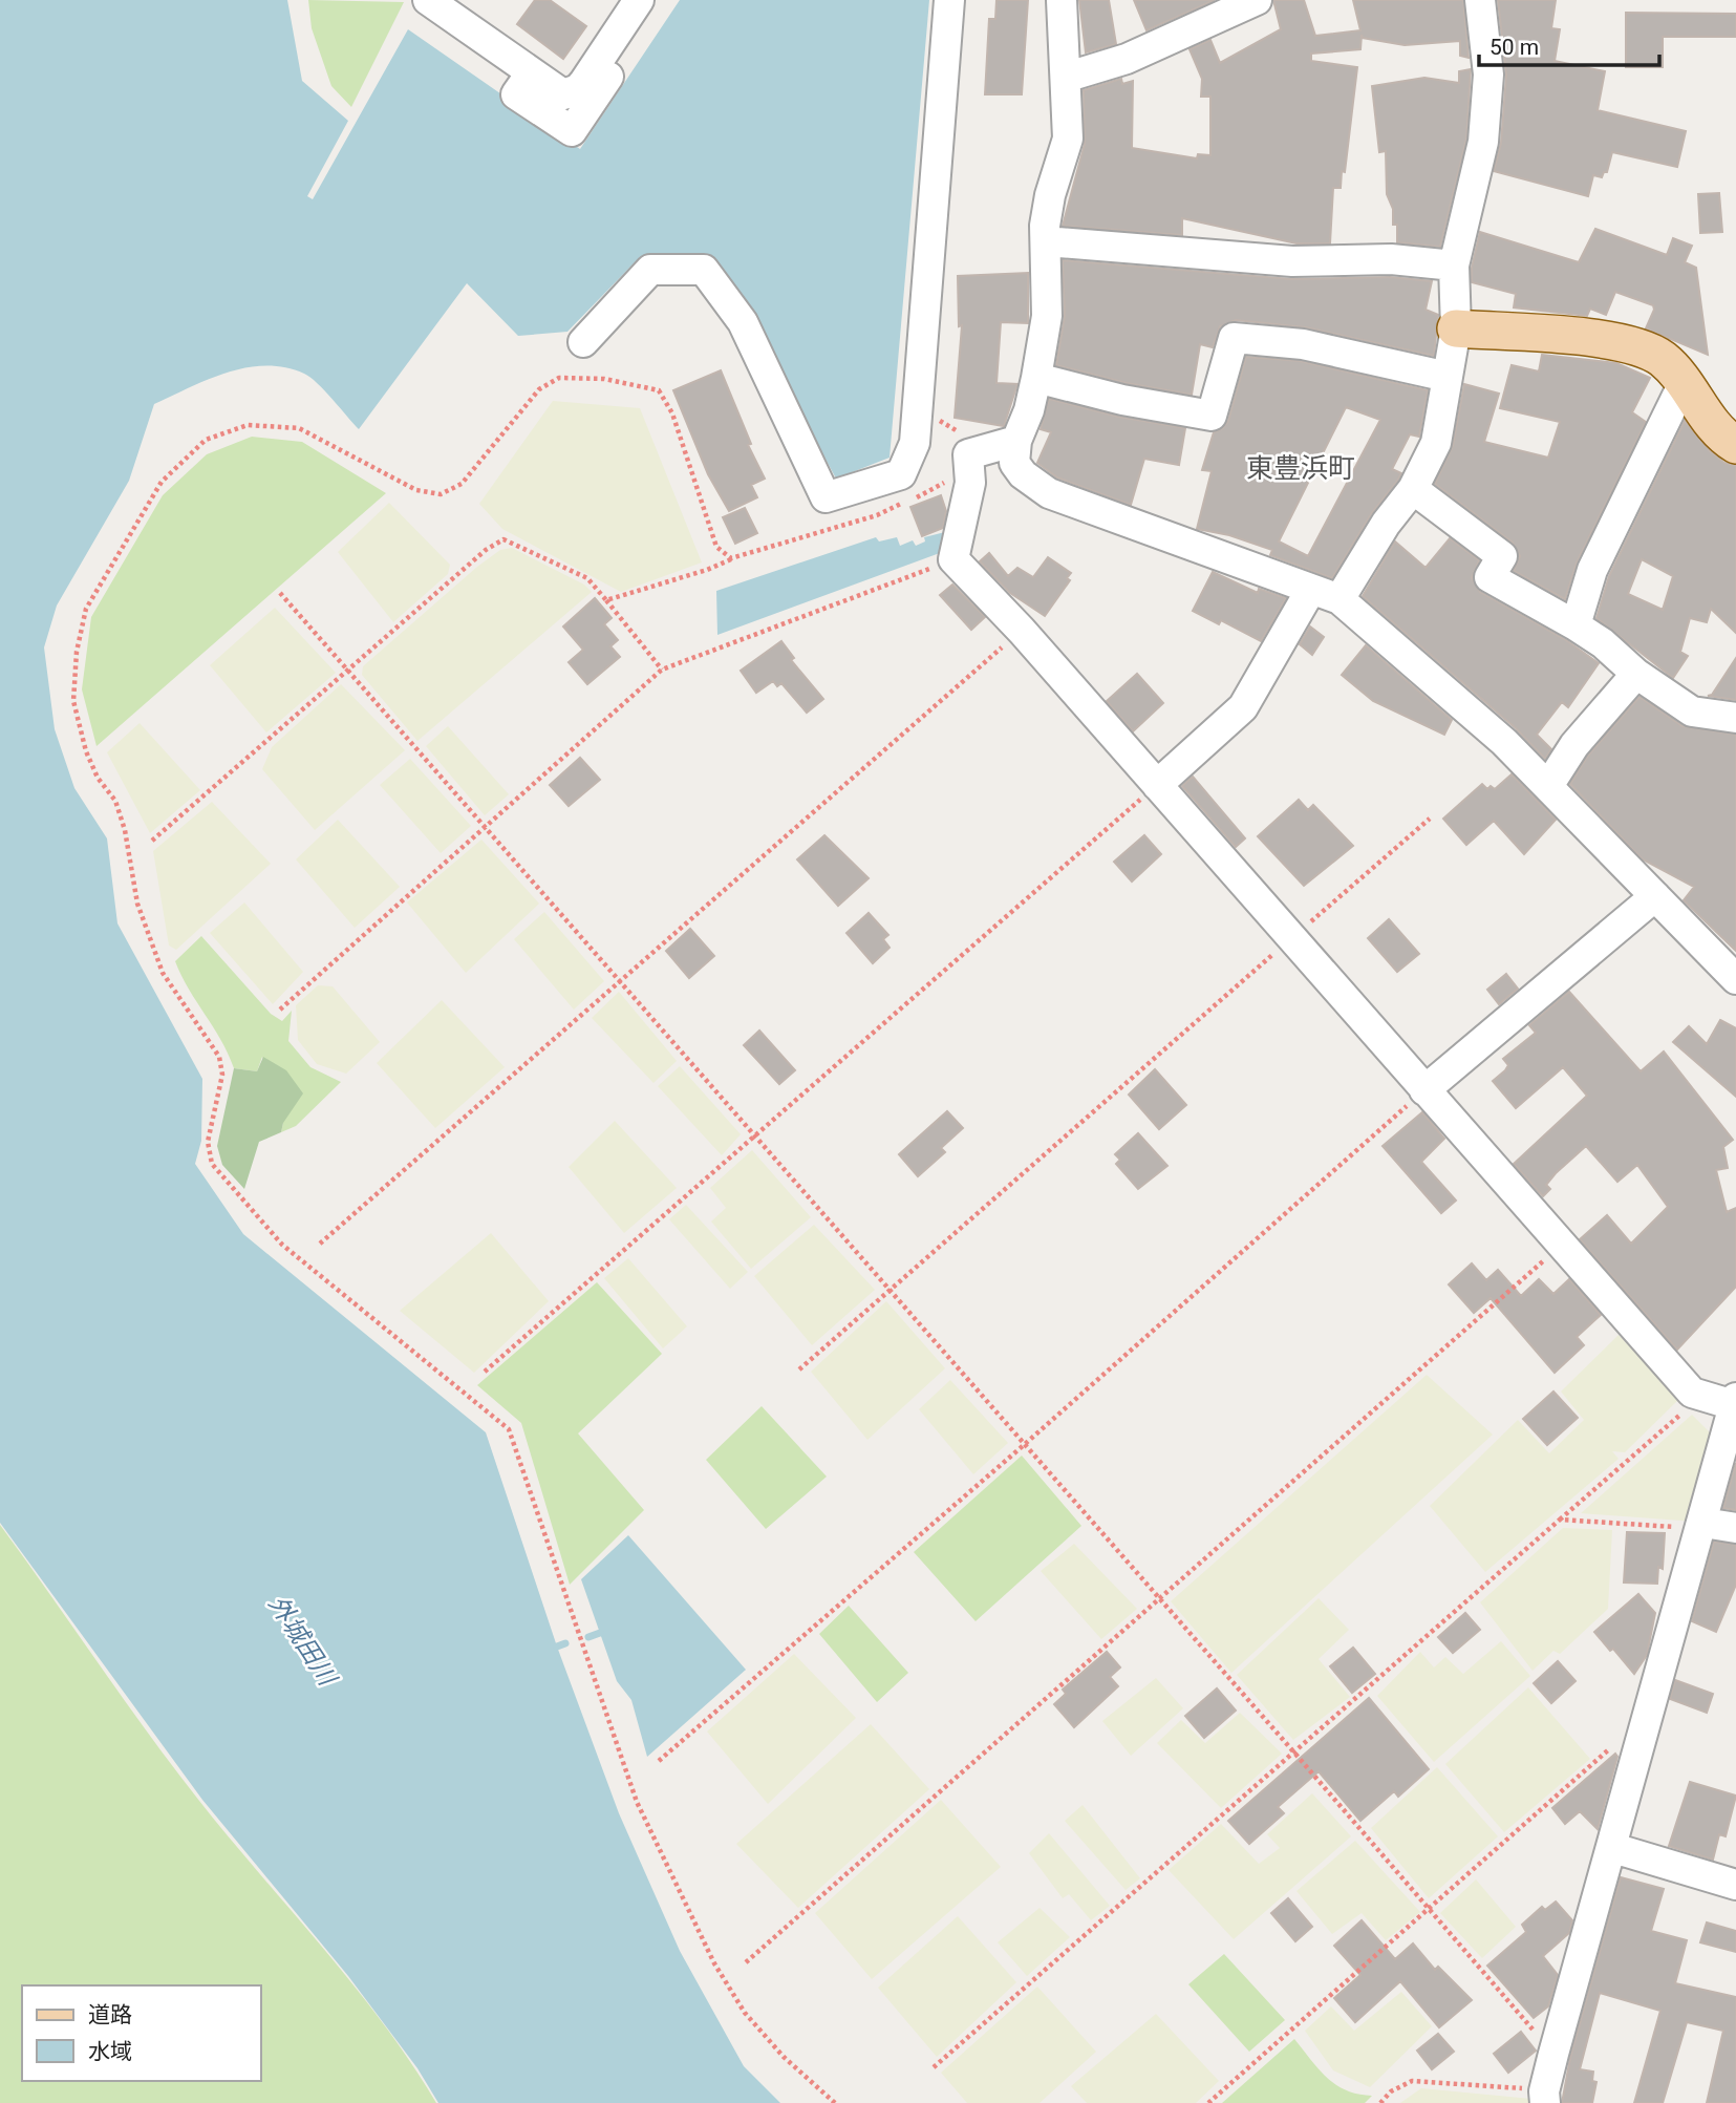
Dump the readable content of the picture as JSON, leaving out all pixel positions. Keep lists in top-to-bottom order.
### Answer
{
  "districts": ["東豊浜町"],
  "water": ["外城田川"],
  "legend": ["道路", "水域"],
  "scale_bar": "50 m"
}
